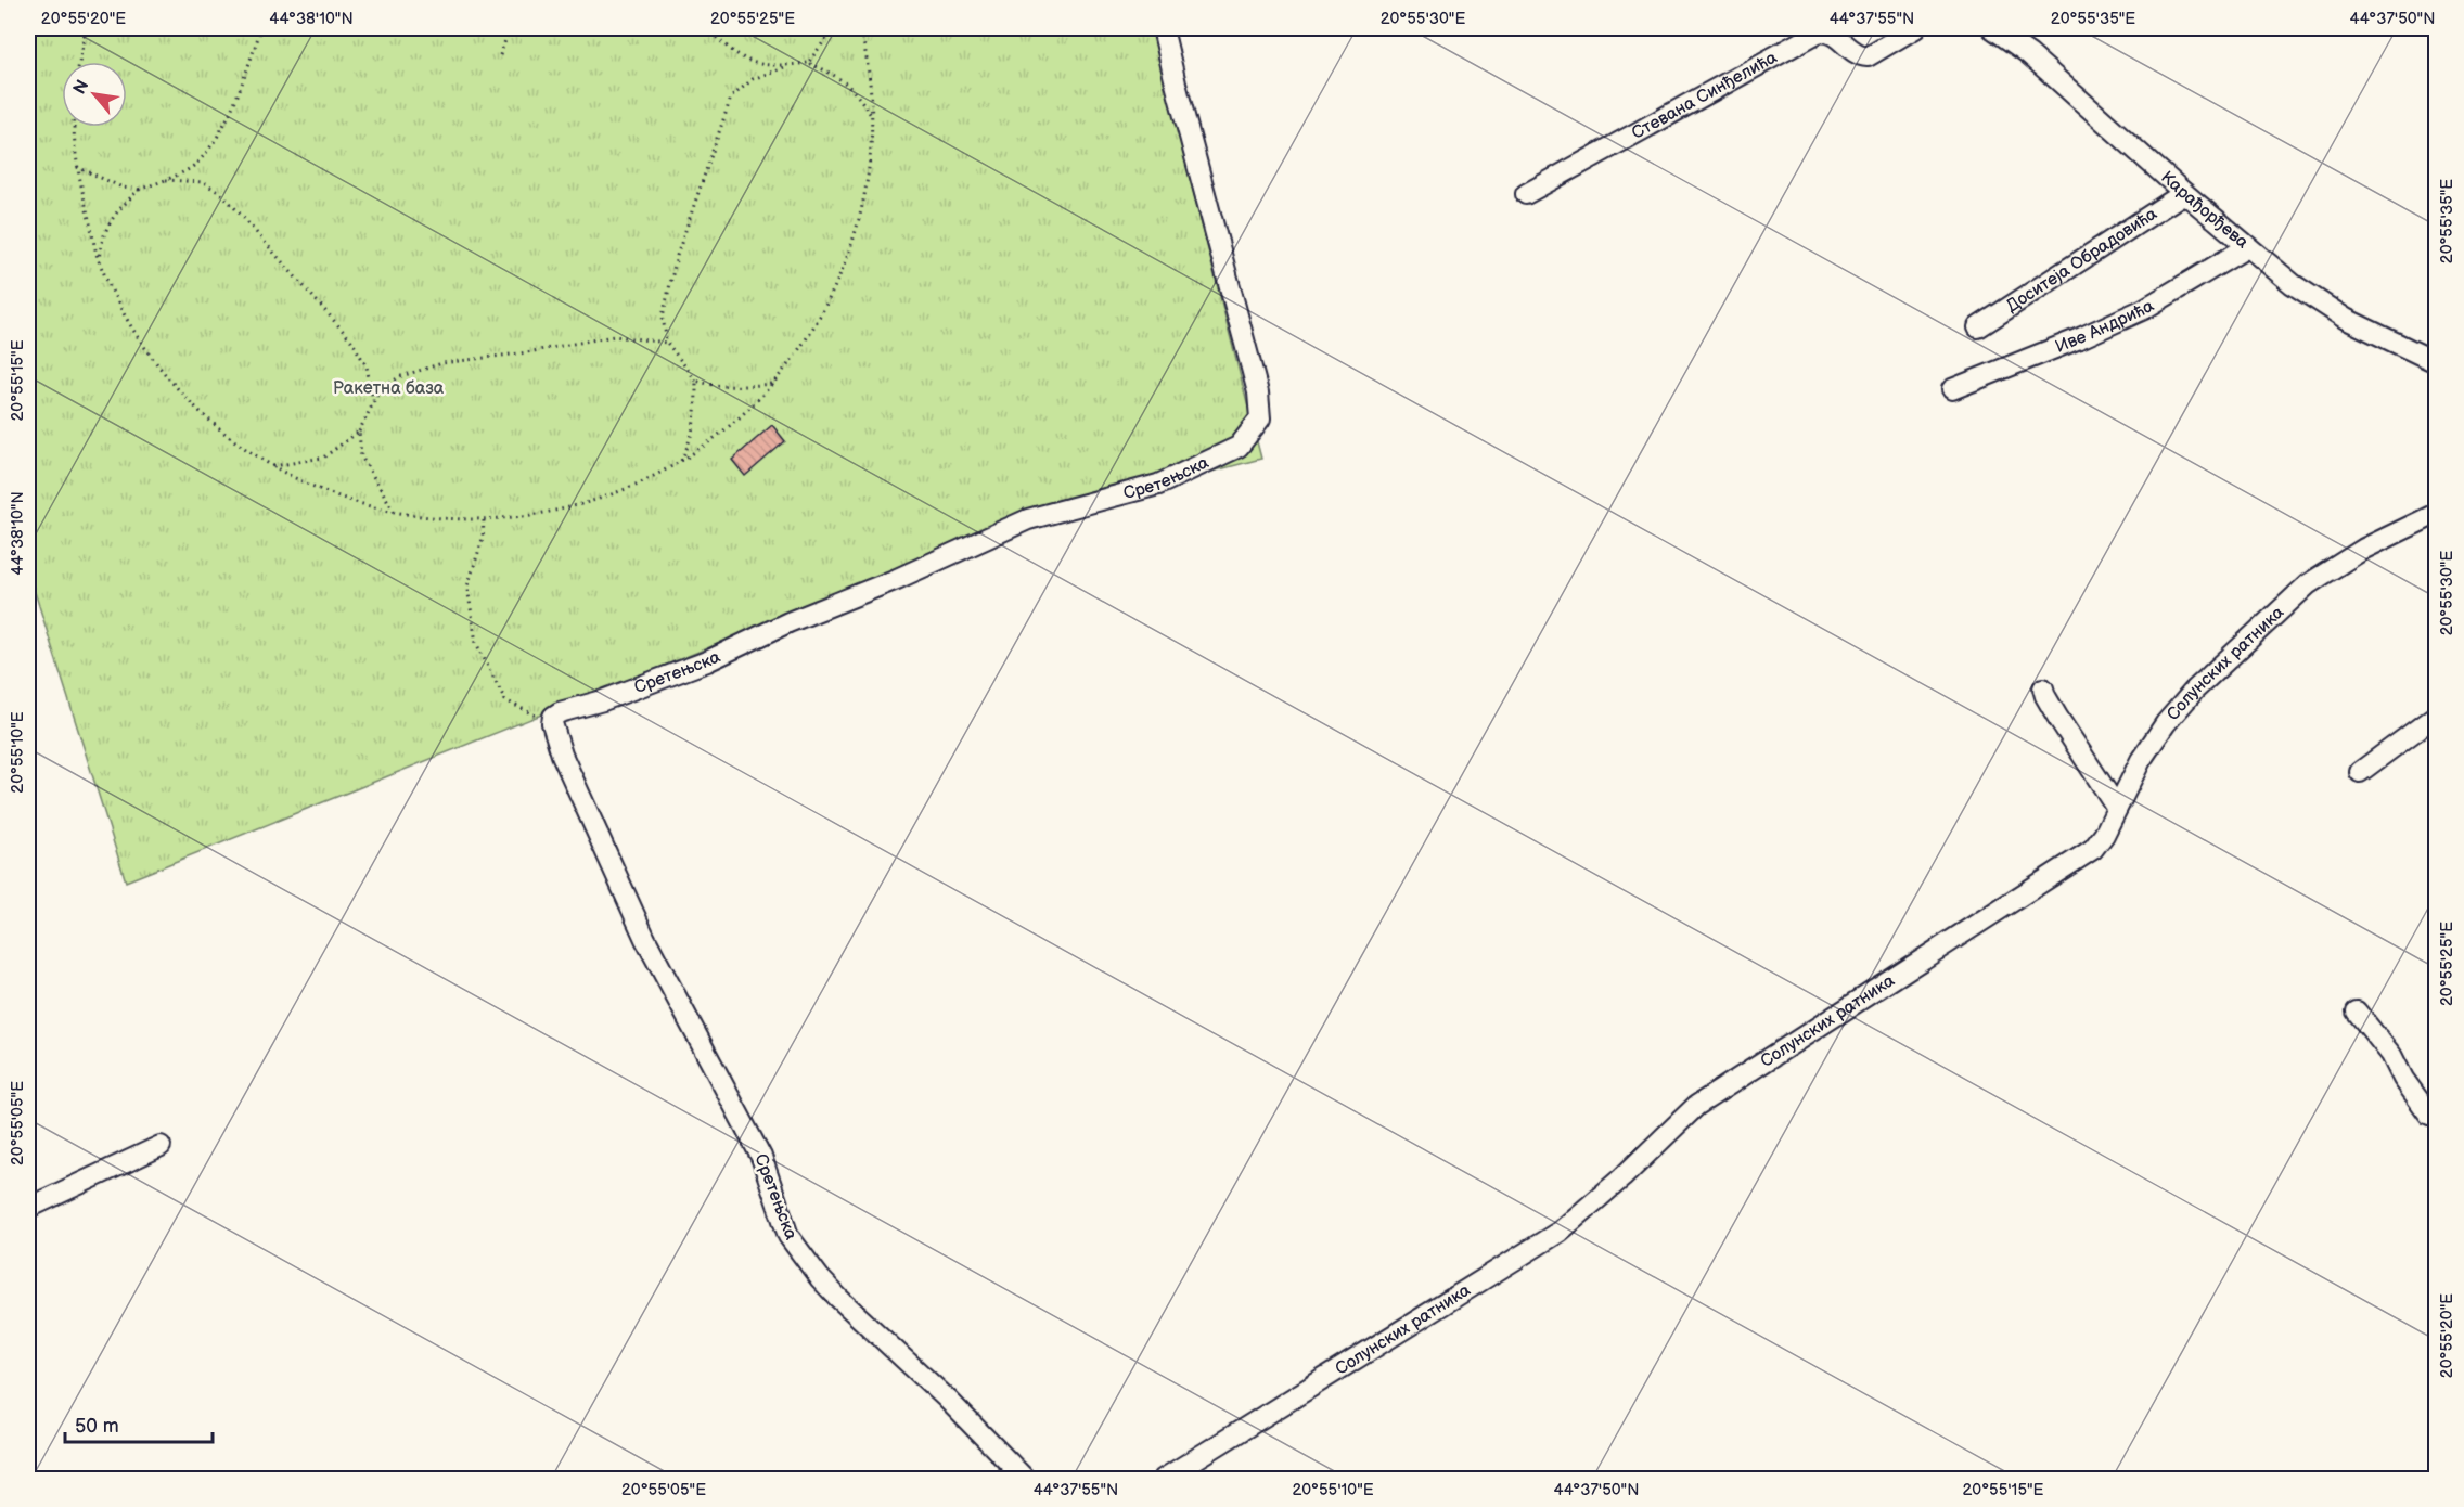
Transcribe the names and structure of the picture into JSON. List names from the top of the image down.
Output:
{
  "streets": {
    "street": [
      "Стевана Синђелића",
      "Карађорђева",
      "Доситеја Обрадовића",
      "Иве Андрића",
      "Сретењска",
      "Солунских ратника"
    ]
  },
  "crossings": [
    ["Карађорђева", "Доситеја Обрадовића"],
    ["Карађорђева", "Иве Андрића"]
  ],
  "parks": ["Ракетна база"],
  "scale_bar": "50 m",
  "north": "top left",
  "coordinates": [
    "20°55'20\"E",
    "44°38'10\"N",
    "20°55'25\"E",
    "20°55'30\"E",
    "44°37'55\"N",
    "20°55'35\"E",
    "44°37'50\"N",
    "20°55'15\"E",
    "20°55'10\"E",
    "20°55'05\"E"
  ]
}
